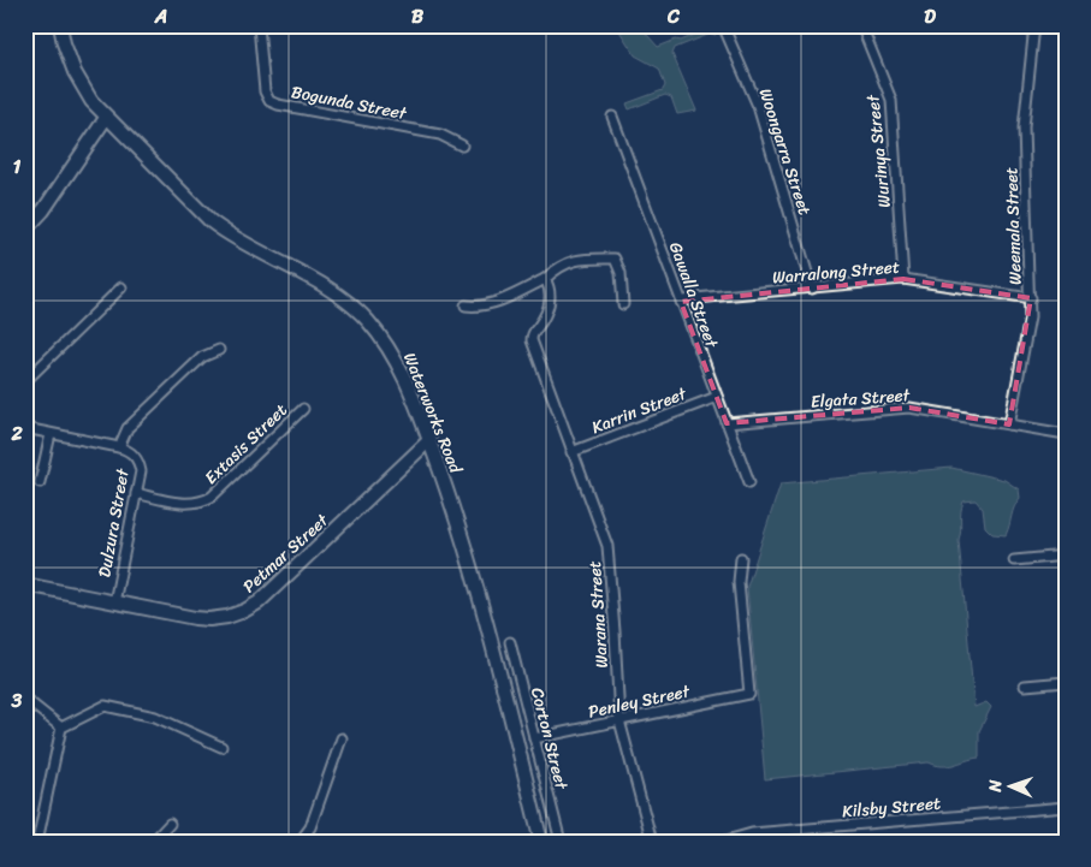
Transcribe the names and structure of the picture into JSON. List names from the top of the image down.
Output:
{
  "streets": {
    "main road": ["Waterworks Road", "Petmar Street"],
    "street": [
      "Bogunda Street",
      "Woongarra Street",
      "Wurinya Street",
      "Weemala Street",
      "Warralong Street",
      "Gawalla Street",
      "Elgata Street",
      "Karrin Street",
      "Extasis Street",
      "Dulzura Street",
      "Warana Street",
      "Penley Street",
      "Corton Street",
      "Kilsby Street"
    ]
  },
  "crossings": [
    ["Woongarra Street", "Warralong Street"],
    ["Wurinya Street", "Warralong Street"],
    ["Weemala Street", "Warralong Street"],
    ["Weemala Street", "Elgata Street"],
    ["Warralong Street", "Gawalla Street"],
    ["Gawalla Street", "Elgata Street"],
    ["Gawalla Street", "Karrin Street"],
    ["Karrin Street", "Warana Street"],
    ["Waterworks Road", "Petmar Street"],
    ["Extasis Street", "Dulzura Street"],
    ["Dulzura Street", "Petmar Street"],
    ["Warana Street", "Penley Street"],
    ["Penley Street", "Corton Street"]
  ],
  "north": "left",
  "grid": {
    "columns": [
      "A",
      "B",
      "C",
      "D"
    ],
    "rows": ["1", "2", "3"]
  }
}
